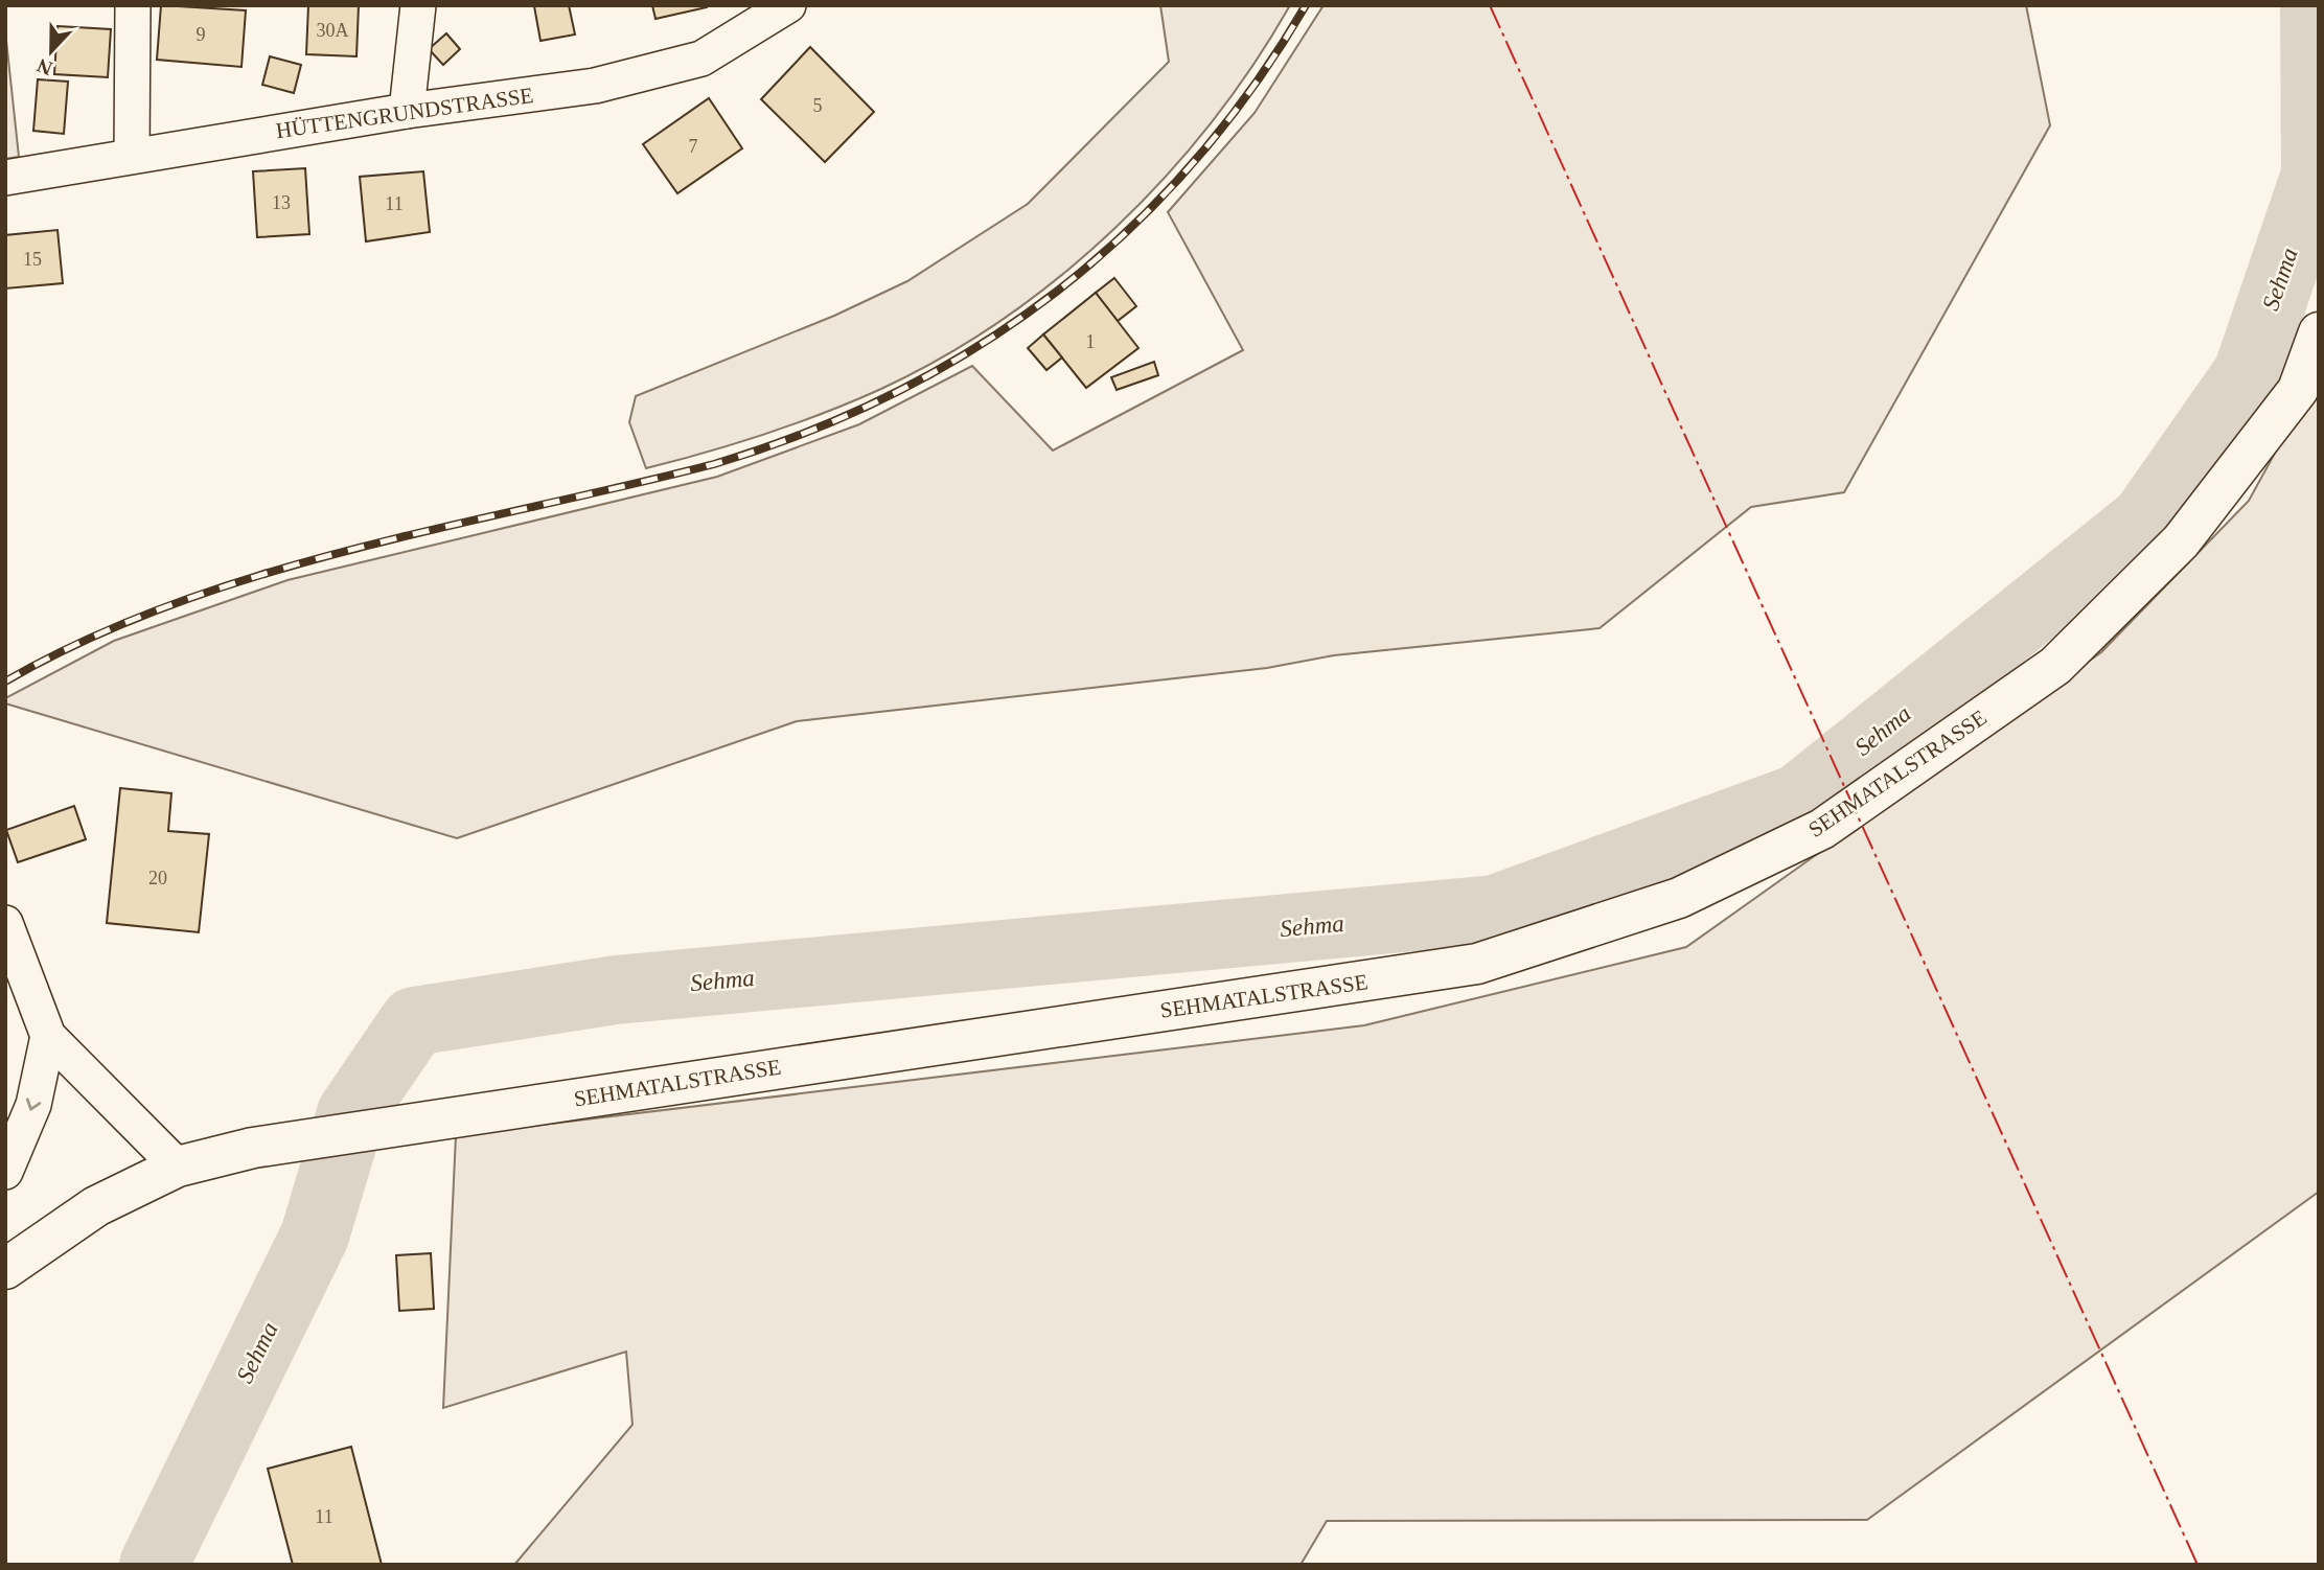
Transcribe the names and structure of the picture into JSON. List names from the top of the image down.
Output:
{
  "streets": {
    "main road": ["SEHMATALSTRASSE"],
    "street": ["HÜTTENGRUNDSTRASSE"]
  },
  "water": ["Sehma"],
  "house_numbers": [
    "30A",
    "9",
    "5",
    "7",
    "13",
    "11",
    "15",
    "1",
    "20",
    "11"
  ],
  "north": "bottom"
}
